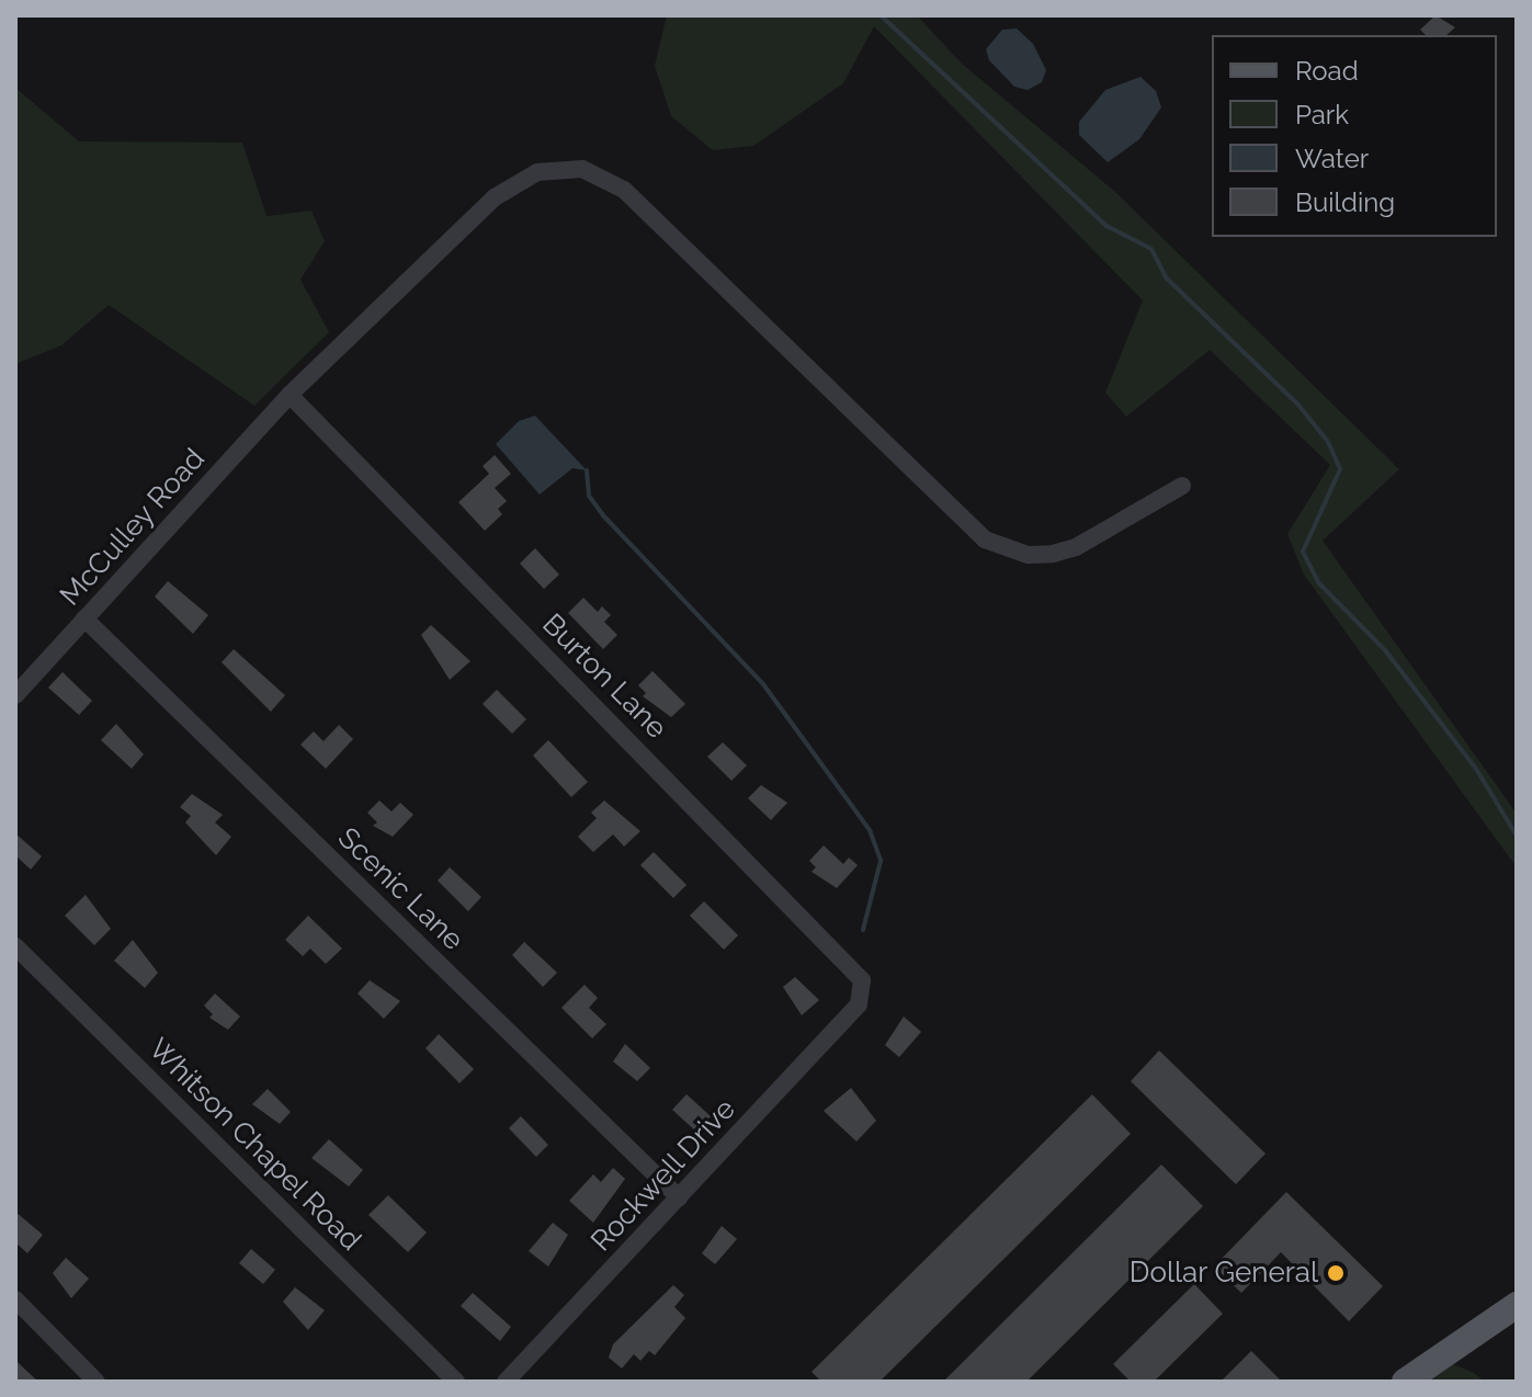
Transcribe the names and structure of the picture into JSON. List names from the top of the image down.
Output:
{
  "streets": {
    "street": [
      "McCulley Road",
      "Burton Lane",
      "Scenic Lane",
      "Whitson Chapel Road",
      "Rockwell Drive"
    ]
  },
  "crossings": [
    ["McCulley Road", "Burton Lane"],
    ["McCulley Road", "Scenic Lane"],
    ["Burton Lane", "Rockwell Drive"],
    ["Scenic Lane", "Rockwell Drive"]
  ],
  "places": ["Dollar General"],
  "legend": [
    "Road",
    "Park",
    "Water",
    "Building"
  ]
}
